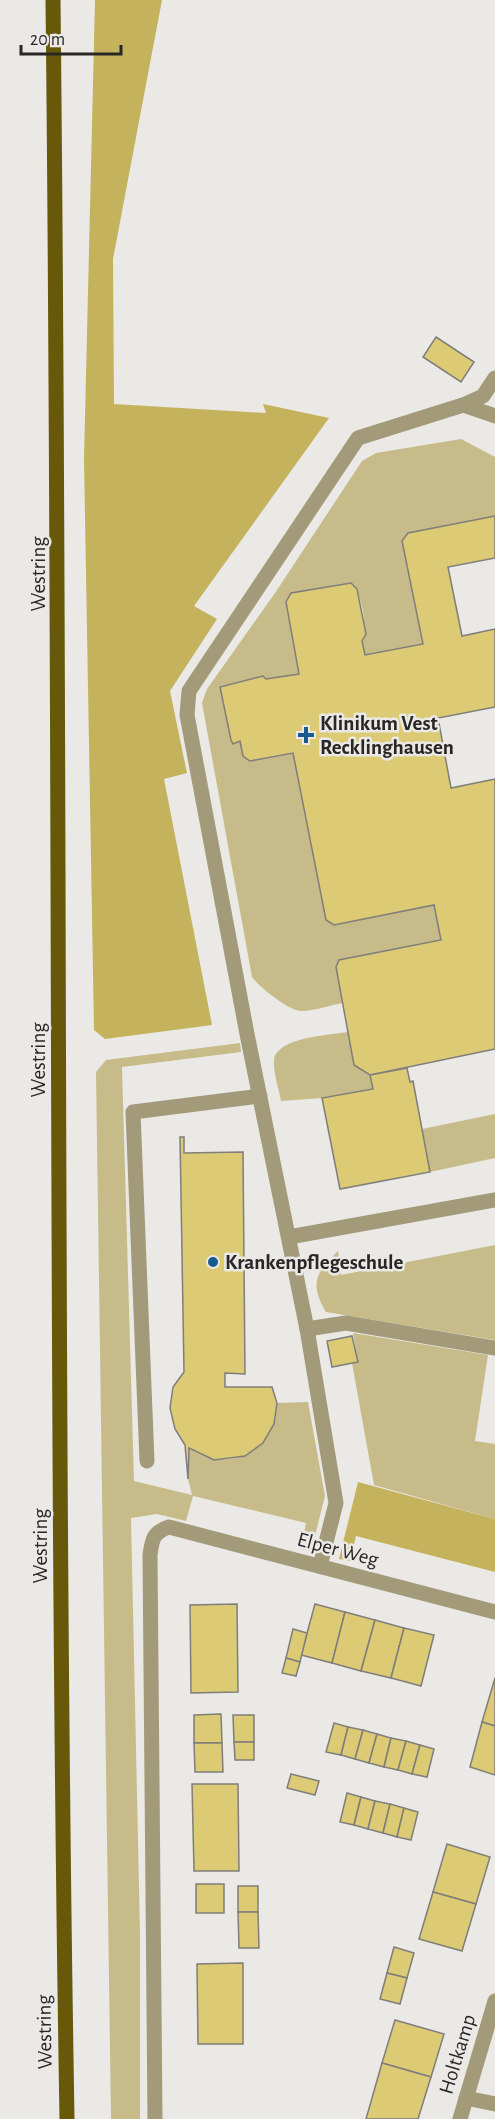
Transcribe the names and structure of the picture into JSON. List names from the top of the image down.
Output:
{
  "streets": {
    "main road": ["Westring"],
    "street": ["Elper Weg", "Holtkamp"]
  },
  "places": {
    "health": ["Klinikum Vest Recklinghausen"],
    "other": ["Krankenpflegeschule"]
  },
  "scale_bar": "20 m"
}
